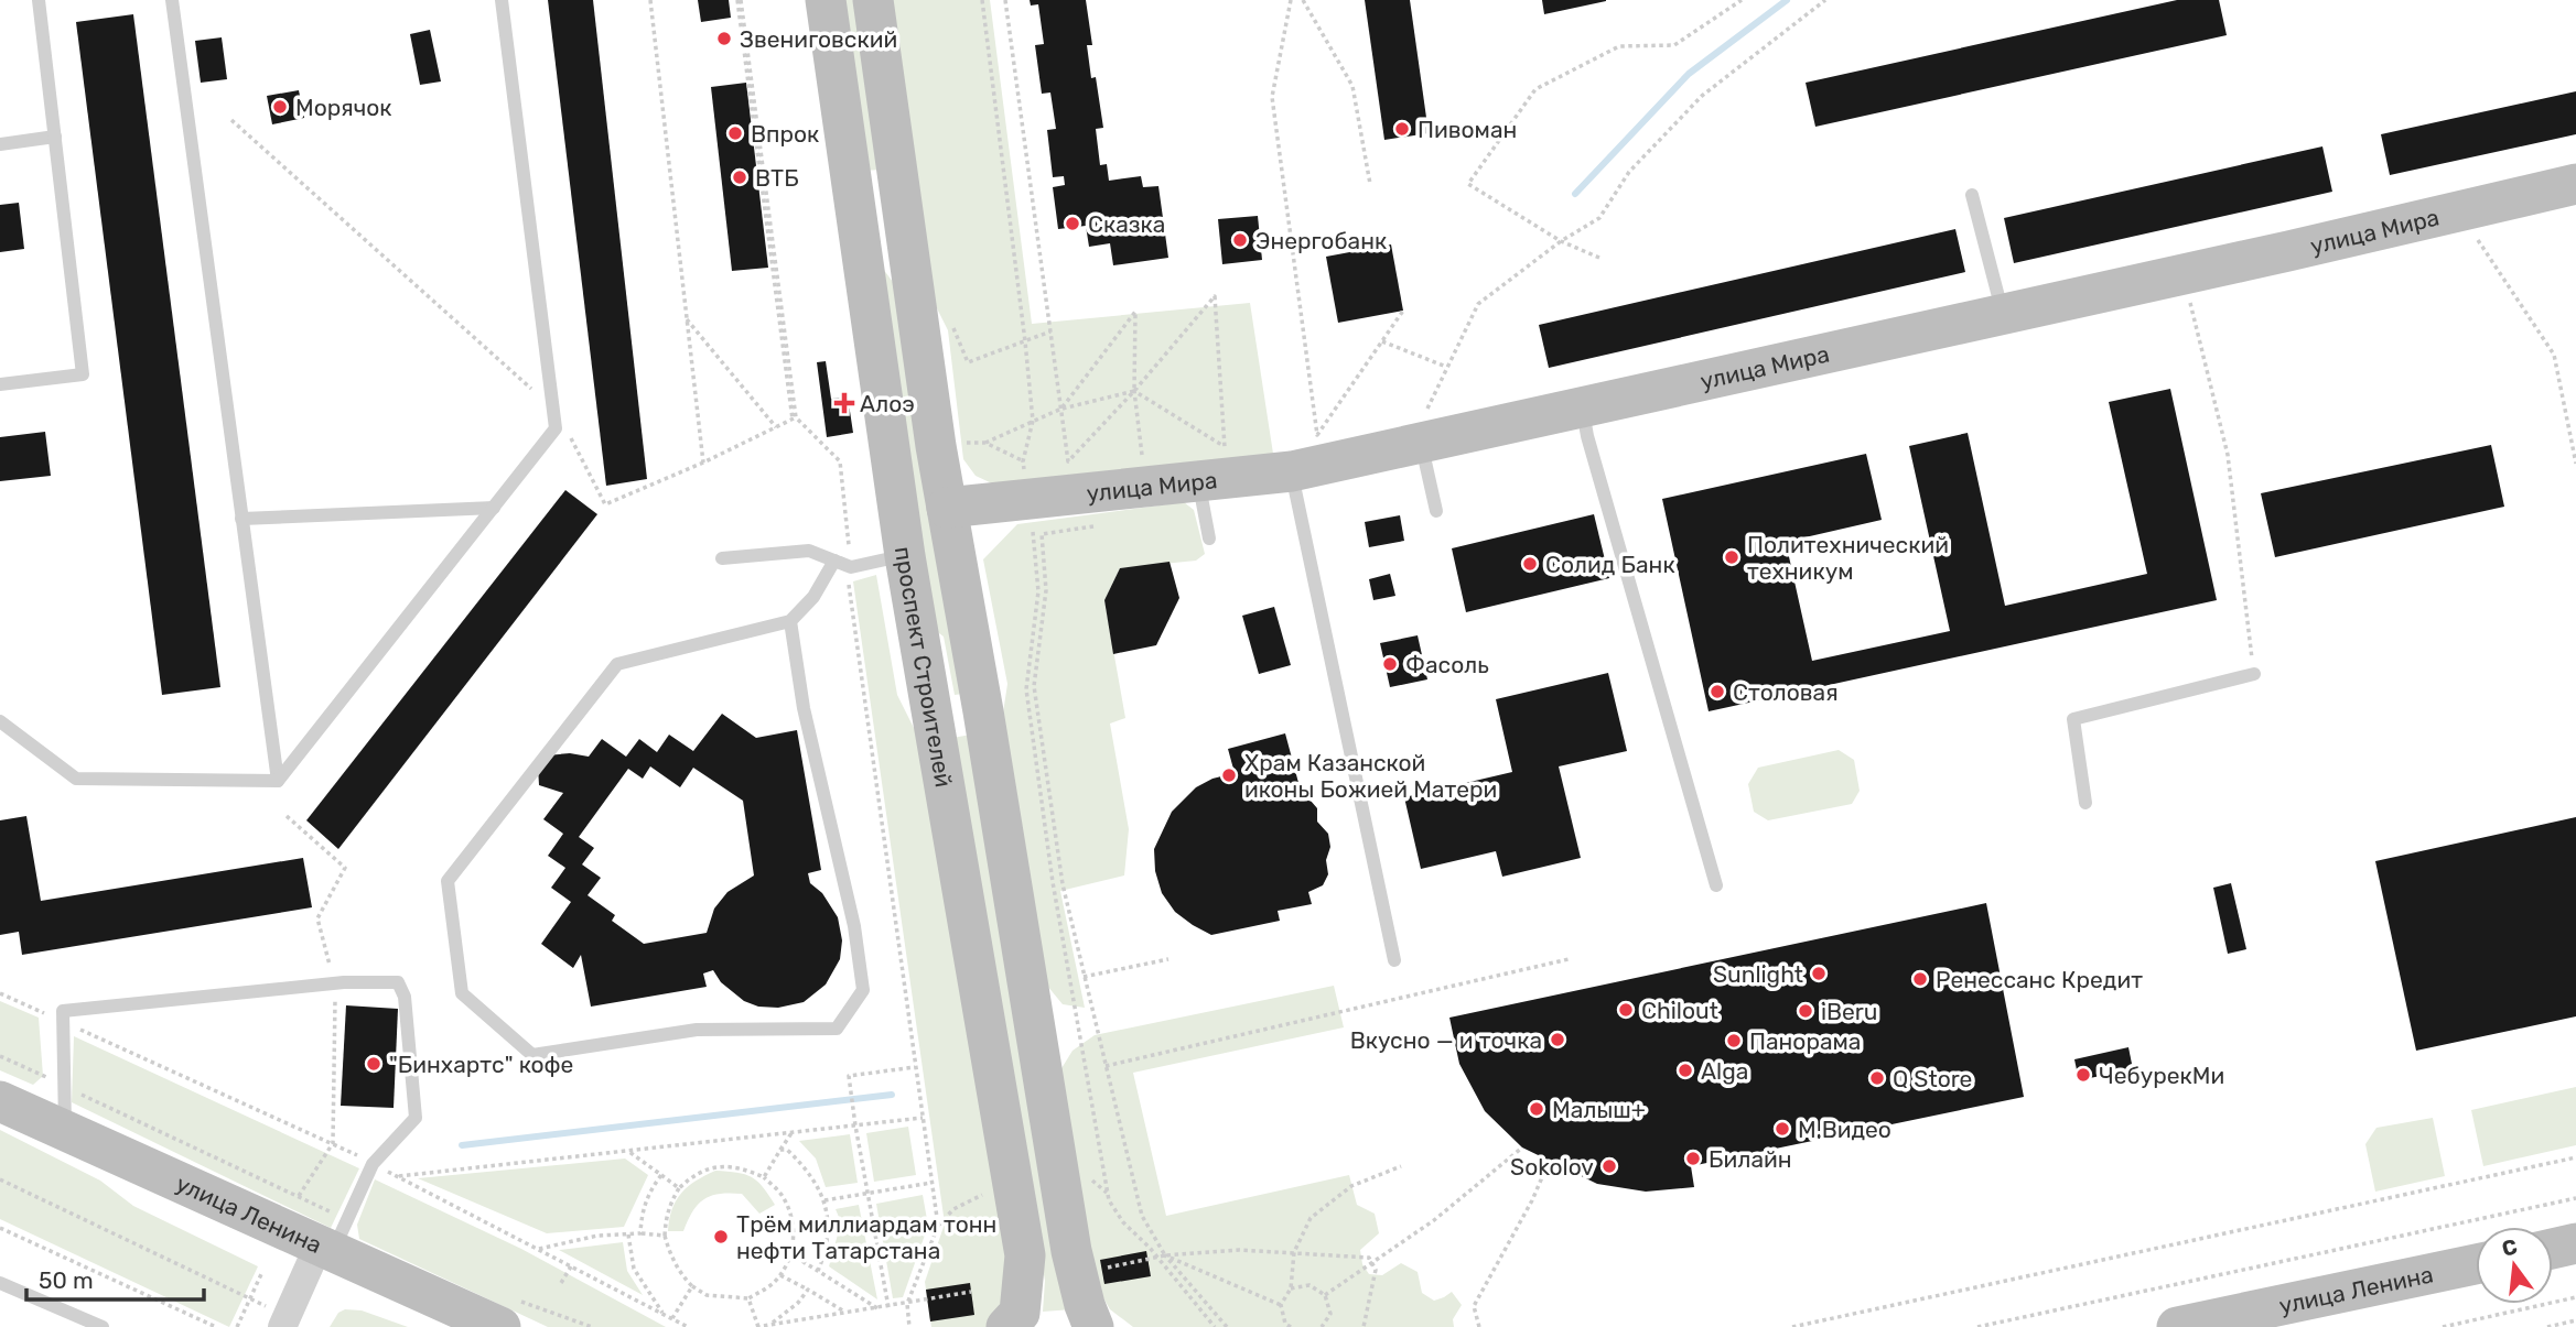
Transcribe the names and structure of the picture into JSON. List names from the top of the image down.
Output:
{
  "streets": {
    "street": ["улица Мира", "проспект Строителей", "улица Ленина"]
  },
  "places": {
    "other": [
      "Звениговский",
      "Морячок",
      "Пивоман",
      "Впрок",
      "ВТБ",
      "Сказка",
      "Энергобанк",
      "Политехнический техникум",
      "Солид Банк",
      "Фасоль",
      "Столовая",
      "Храм Казанской иконы Божией Матери",
      "Sunlight",
      "Ренессанс Кредит",
      "Chilout",
      "iBeru",
      "Вкусно — и точка",
      "Панорама",
      "\"Бинхартс\" кофе",
      "Alga",
      "ЧебурекМи",
      "Q Store",
      "Малыш+",
      "М.Видео",
      "Билайн",
      "Sokolov",
      "Трём миллиардам тонн нефти Татарстана"
    ],
    "health": ["Алоэ"]
  },
  "scale_bar": "50 m",
  "north": "top"
}
